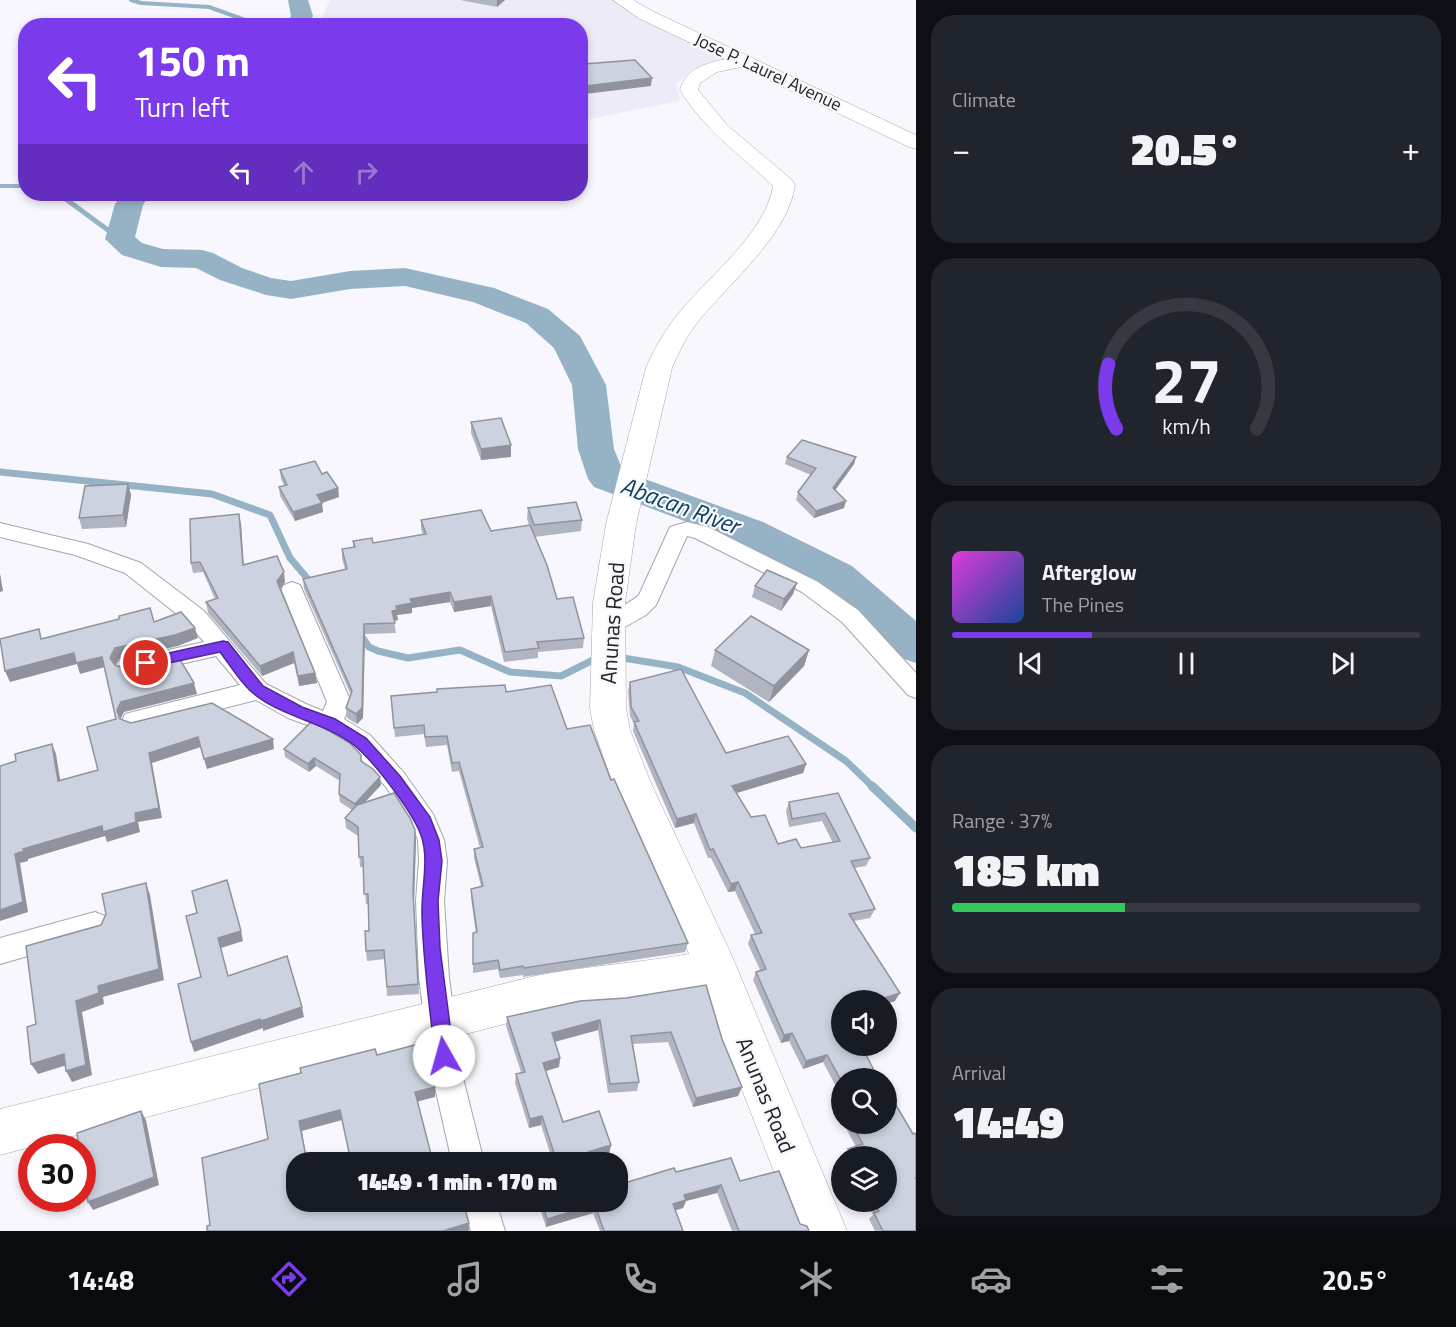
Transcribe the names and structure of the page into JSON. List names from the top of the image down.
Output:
{
  "streets": {
    "street": ["Jose P. Laurel Avenue", "Anunas Road"]
  },
  "crossings": [
    ["Jose P. Laurel Avenue", "Anunas Road"]
  ],
  "water": ["Abacan River"],
  "page": {
    "tile": [
      "Climate",
      ["Range · 37%", "185 km"],
      ["Arrival", "14:49"]
    ],
    "turn": ["150 m", "Turn left"],
    "heat": ["−", "20.5°", "+"],
    "song": ["Afterglow", "The Pines"],
    "limit": "30",
    "trip": "14:49 · 1 min · 170 m",
    "tabs": ["14:48", "20.5°"],
    "gauge": ["27", "km/h"]
  }
}
